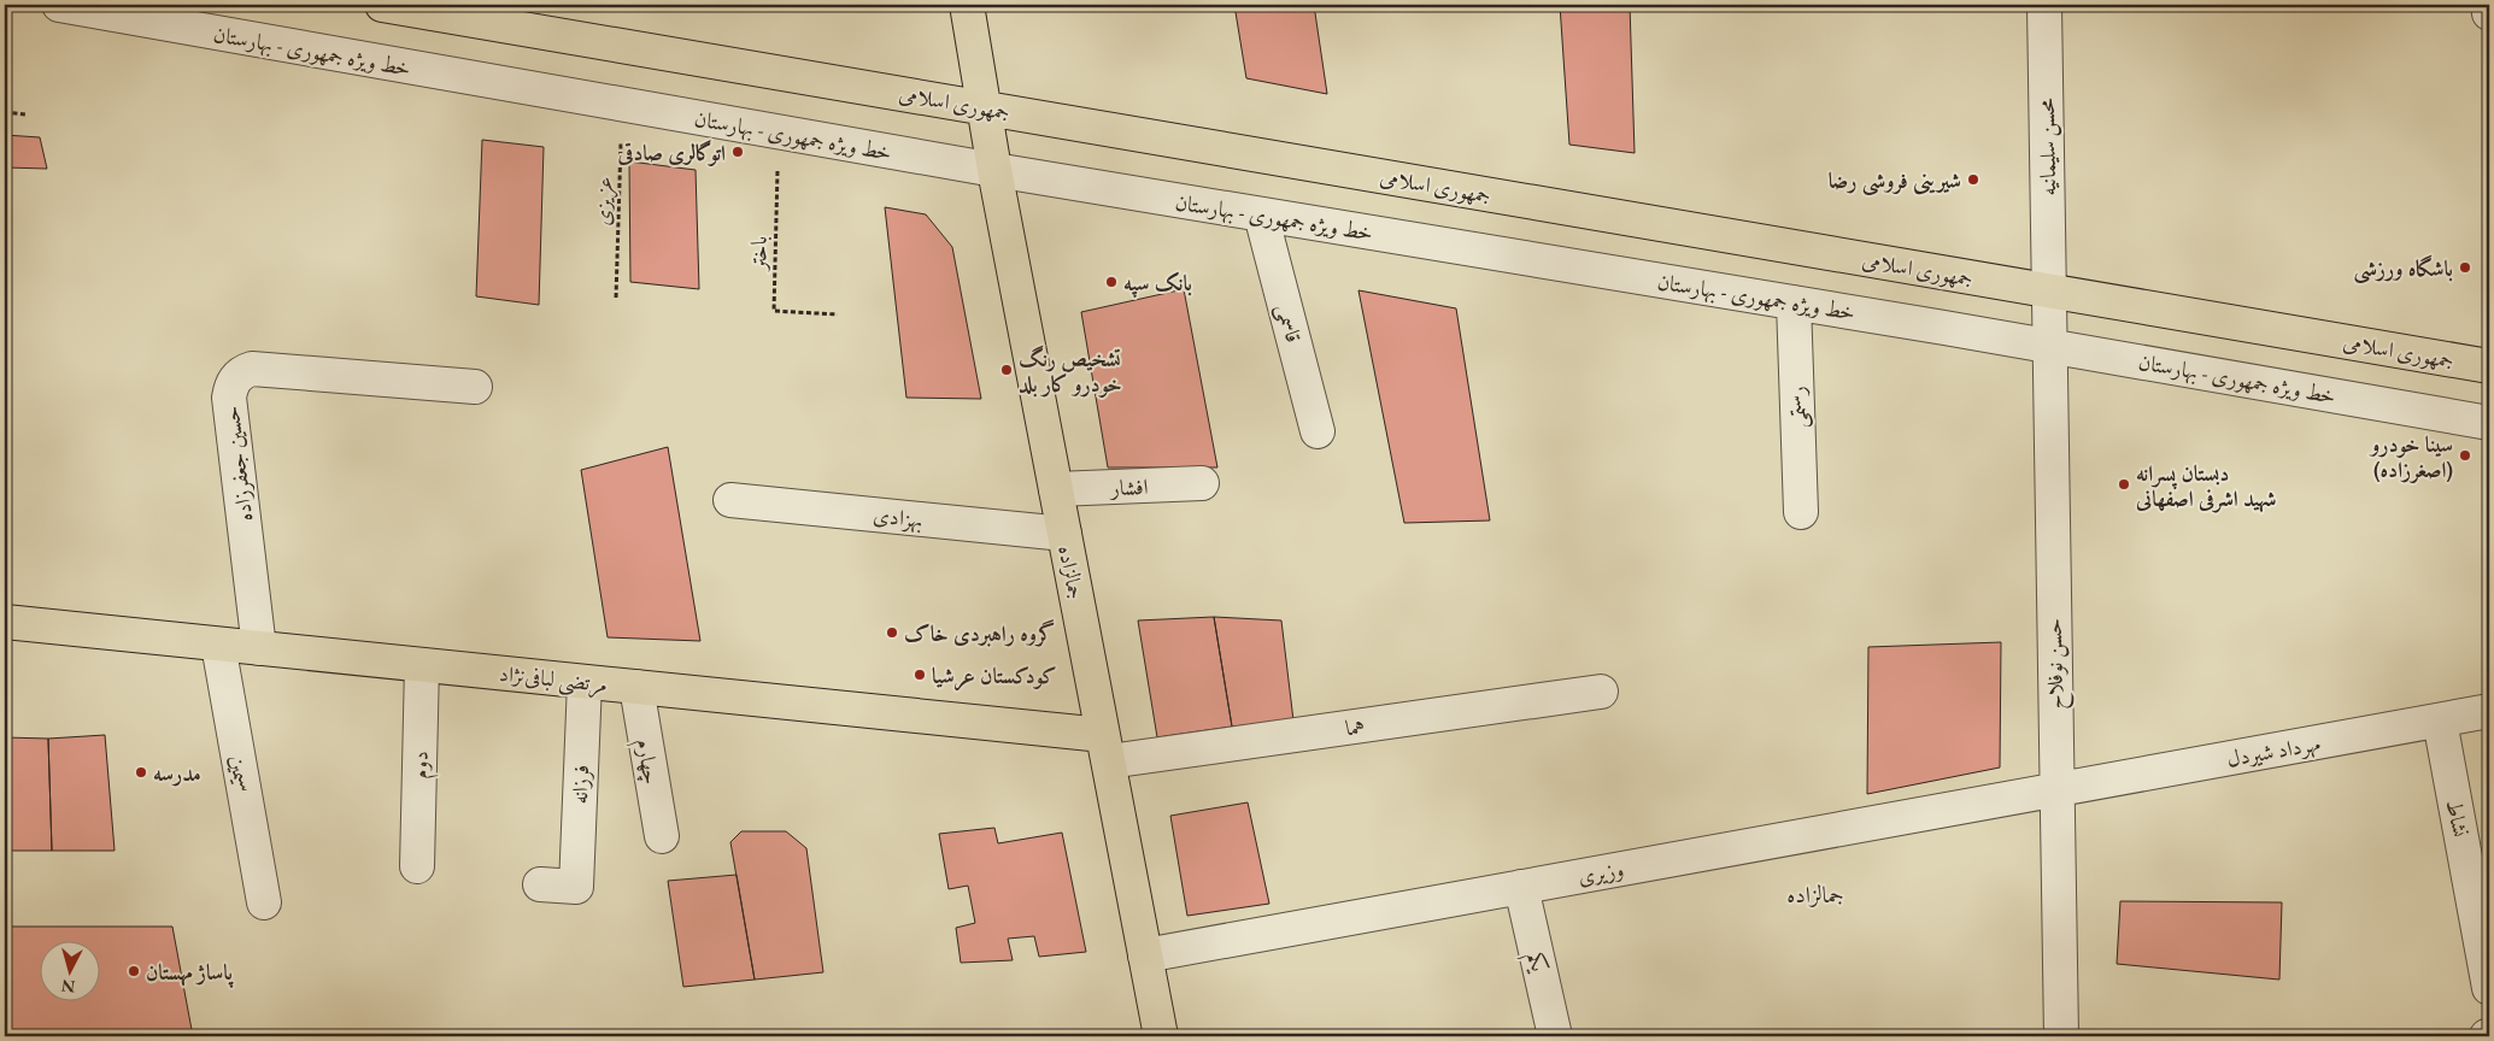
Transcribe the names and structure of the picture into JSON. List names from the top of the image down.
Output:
{
  "streets": {
    "main road": ["جمهوری اسلامی", "جمالزاده", "مرتضی لبافی‌نژاد"],
    "street": [
      "خط ویژه جمهوری - بهارستان",
      "محسن سلیمانیه",
      "قاسمی",
      "رستمی",
      "حسین جعفرزاده",
      "افشار",
      "بهزادی",
      "حسن نوفلاح",
      "هما",
      "مهرداد شیردل",
      "چهارم",
      "دوم",
      "سیمین",
      "فرزانه",
      "نشاط",
      "وزیری",
      "یکم"
    ],
    "path": ["عزیزی", "باختر"]
  },
  "crossings": [
    ["خط ویژه جمهوری - بهارستان", "عزیزی"],
    ["خط ویژه جمهوری - بهارستان", "باختر"],
    ["خط ویژه جمهوری - بهارستان", "قاسمی"],
    ["خط ویژه جمهوری - بهارستان", "رستمی"],
    ["خط ویژه جمهوری - بهارستان", "جمالزاده"],
    ["خط ویژه جمهوری - بهارستان", "حسن نوفلاح"],
    ["جمهوری اسلامی", "محسن سلیمانیه"],
    ["جمهوری اسلامی", "جمالزاده"],
    ["جمهوری اسلامی", "حسن نوفلاح"],
    ["محسن سلیمانیه", "حسن نوفلاح"],
    ["حسین جعفرزاده", "مرتضی لبافی‌نژاد"],
    ["افشار", "جمالزاده"],
    ["بهزادی", "جمالزاده"],
    ["جمالزاده", "مرتضی لبافی‌نژاد"],
    ["جمالزاده", "هما"],
    ["جمالزاده", "وزیری"],
    ["حسن نوفلاح", "مهرداد شیردل"],
    ["حسن نوفلاح", "وزیری"],
    ["مرتضی لبافی‌نژاد", "هما"],
    ["مرتضی لبافی‌نژاد", "چهارم"],
    ["مرتضی لبافی‌نژاد", "دوم"],
    ["مرتضی لبافی‌نژاد", "سیمین"],
    ["مرتضی لبافی‌نژاد", "فرزانه"],
    ["مهرداد شیردل", "نشاط"],
    ["مهرداد شیردل", "وزیری"],
    ["وزیری", "یکم"]
  ],
  "districts": ["جمالزاده"],
  "places": [
    "اتوگالری صادقی",
    "شیرینی فروشی رضا",
    "باشگاه ورزشی",
    "بانک سپه",
    "تشخیص رنگ خودرو کار بلد",
    "سینا خودرو (اصغرزاده)",
    "دبستان پسرانه شهید اشرفی اصفهانی",
    "گروه راهبردی خاک",
    "کودکستان عرشیا",
    "مدرسه",
    "پاساژ مهستان"
  ],
  "north": "bottom"
}
